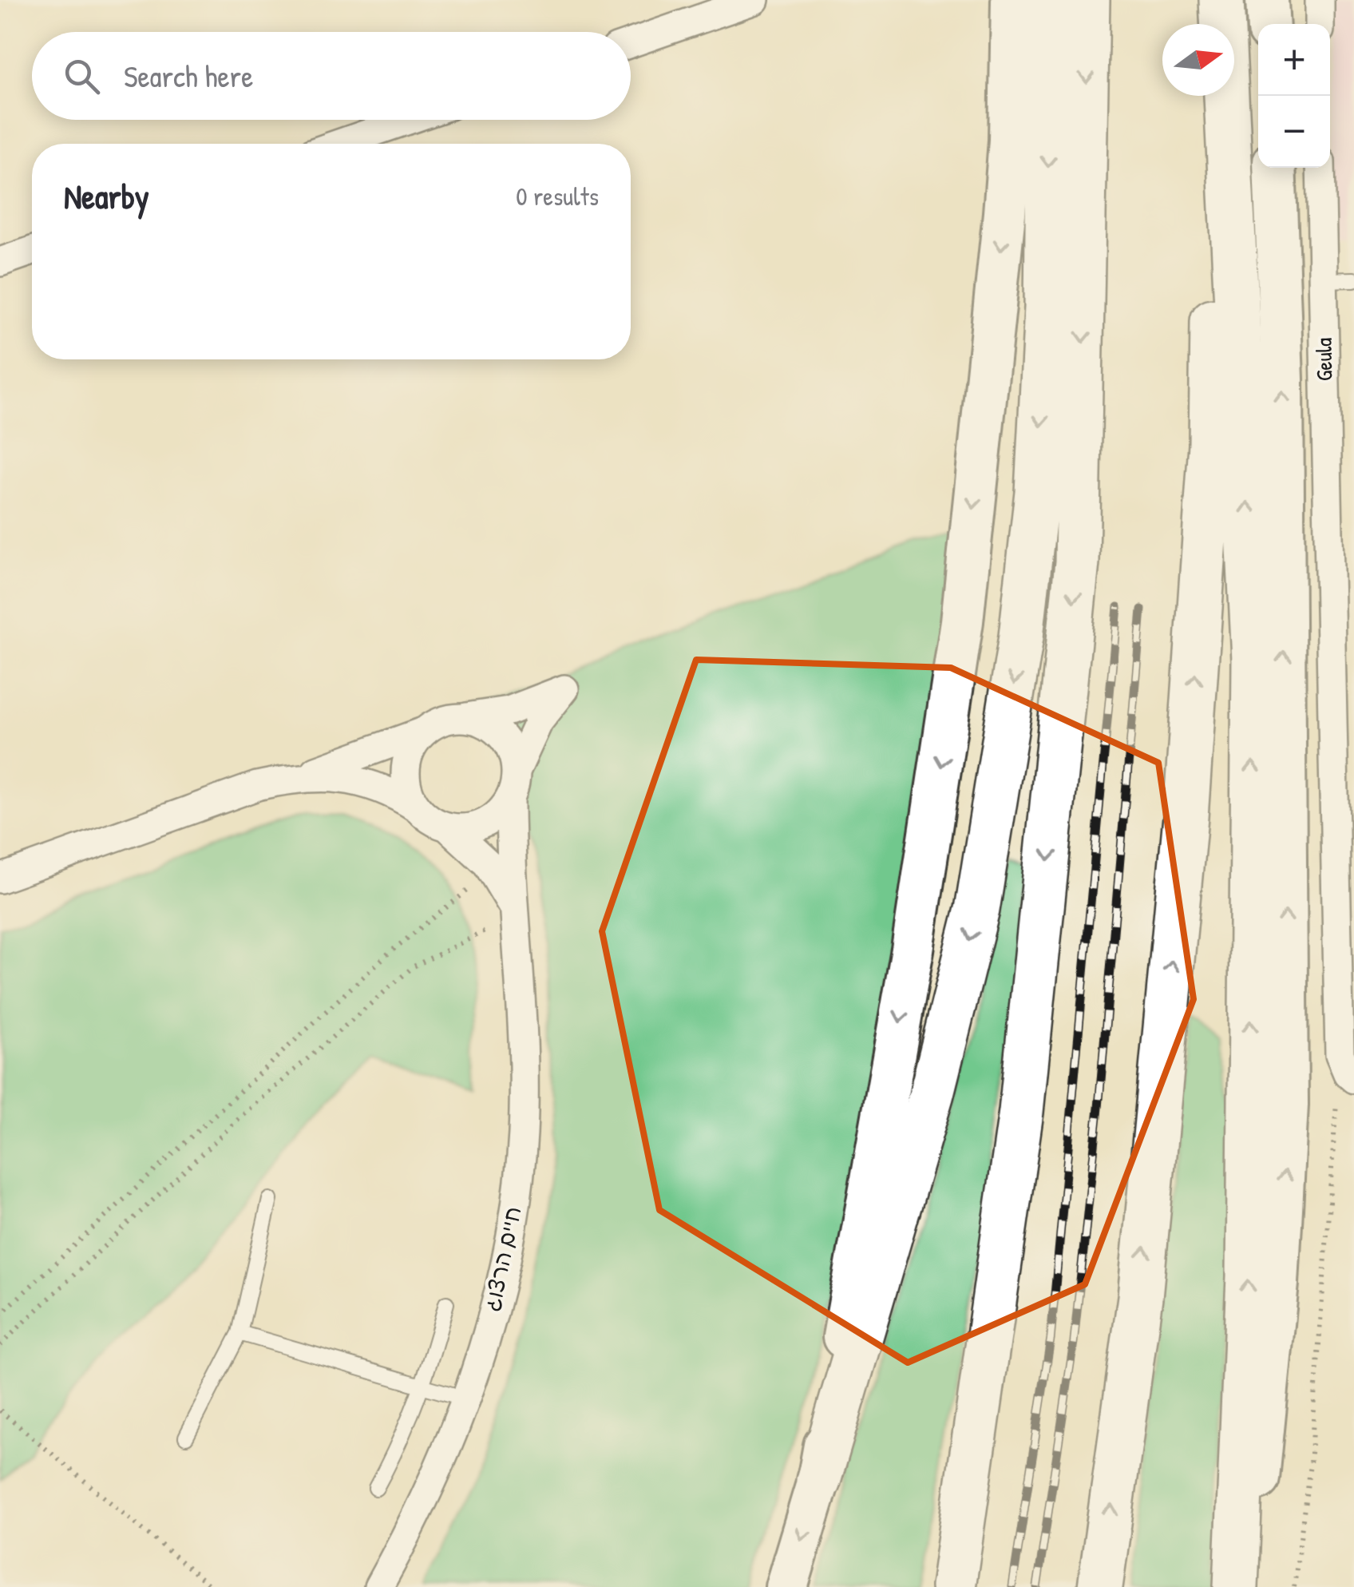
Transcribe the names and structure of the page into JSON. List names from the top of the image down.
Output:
{
  "streets": {
    "street": ["Geula", "חיים הרצוג"]
  },
  "north": "right",
  "page": {
    "map_buttons": ["+", "−"],
    "search": "Search here",
    "heading": ["Nearby", "0 results"]
  }
}
